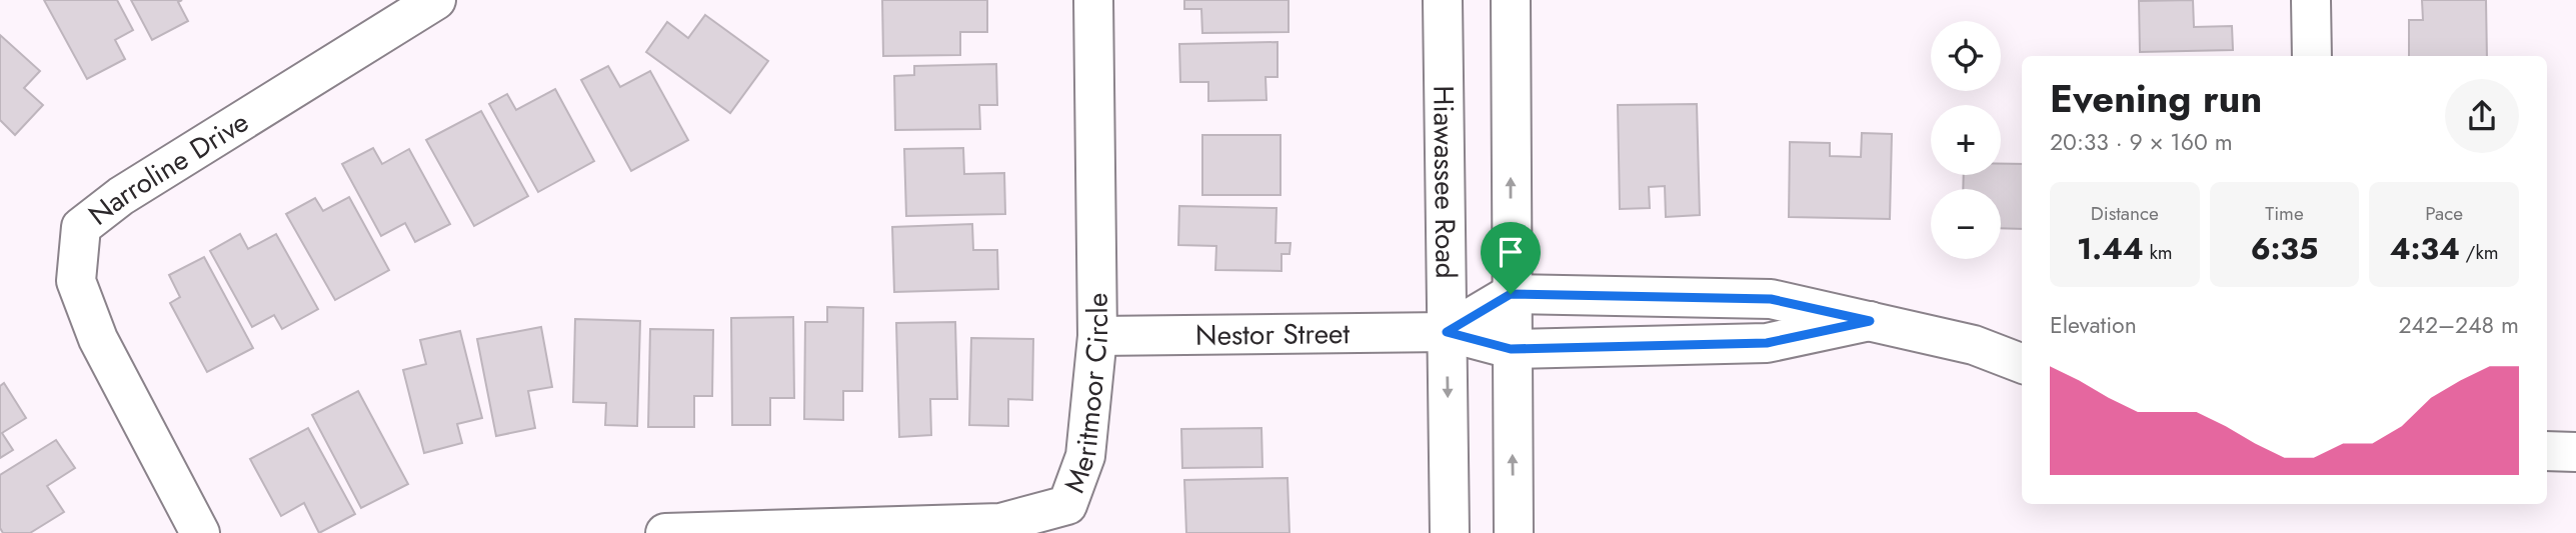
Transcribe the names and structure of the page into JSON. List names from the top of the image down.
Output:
{
  "streets": {
    "street": [
      "Narroline Drive",
      "Hiawassee Road",
      "Nestor Street",
      "Meritmoor Circle"
    ]
  },
  "crossings": [
    ["Hiawassee Road", "Nestor Street"],
    ["Nestor Street", "Meritmoor Circle"]
  ],
  "page": {
    "map_buttons": ["+", "−"],
    "heading": ["Evening run", "20:33 · 9 × 160 m"],
    "stats": [
      ["Distance", "1.44 km"],
      ["Time", "6:35"],
      ["Pace", "4:34 /km"]
    ],
    "chart": ["Elevation", "242–248 m"]
  }
}
